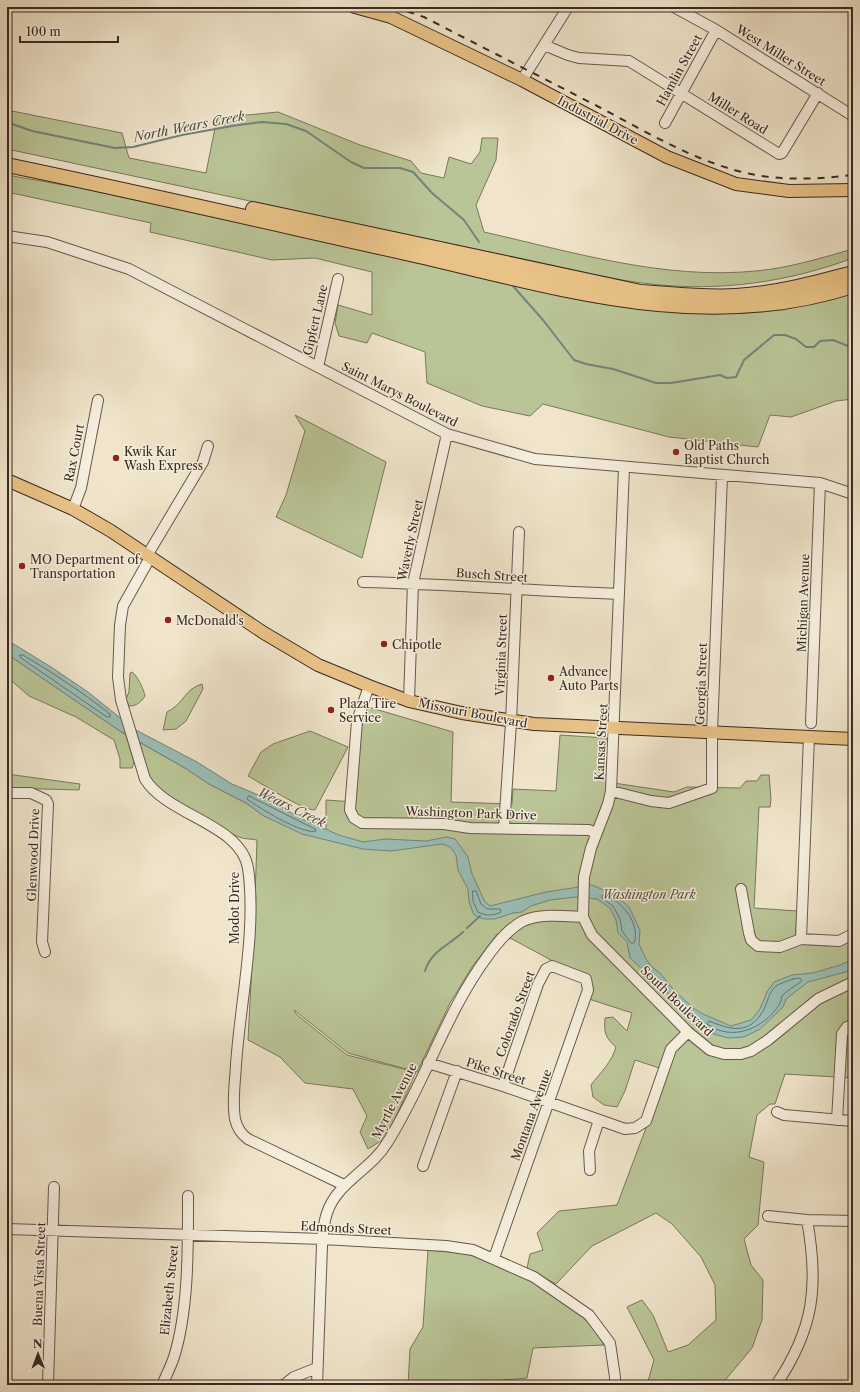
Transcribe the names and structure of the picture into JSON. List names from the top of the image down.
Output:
{
  "streets": {
    "main road": ["Industrial Drive", "Missouri Boulevard"],
    "street": [
      "West Miller Street",
      "Hamlin Street",
      "Miller Road",
      "Gipfert Lane",
      "Saint Marys Boulevard",
      "Rax Court",
      "Waverly Street",
      "Busch Street",
      "Michigan Avenue",
      "Virginia Street",
      "Georgia Street",
      "Kansas Street",
      "Washington Park Drive",
      "Glenwood Drive",
      "Modot Drive",
      "South Boulevard",
      "Colorado Street",
      "Pike Street",
      "Myrtle Avenue",
      "Montana Avenue",
      "Edmonds Street",
      "Buena Vista Street",
      "Elizabeth Street"
    ]
  },
  "crossings": [
    ["West Miller Street", "Hamlin Street"],
    ["West Miller Street", "Miller Road"],
    ["Hamlin Street", "Miller Road"],
    ["Gipfert Lane", "Saint Marys Boulevard"],
    ["Saint Marys Boulevard", "Waverly Street"],
    ["Saint Marys Boulevard", "Michigan Avenue"],
    ["Saint Marys Boulevard", "Georgia Street"],
    ["Saint Marys Boulevard", "Kansas Street"],
    ["Rax Court", "Missouri Boulevard"],
    ["Waverly Street", "Busch Street"],
    ["Waverly Street", "Missouri Boulevard"],
    ["Busch Street", "Virginia Street"],
    ["Busch Street", "Kansas Street"],
    ["Virginia Street", "Missouri Boulevard"],
    ["Virginia Street", "Washington Park Drive"],
    ["Georgia Street", "Missouri Boulevard"],
    ["Georgia Street", "Kansas Street"],
    ["Missouri Boulevard", "Kansas Street"],
    ["Missouri Boulevard", "Washington Park Drive"],
    ["Missouri Boulevard", "Modot Drive"],
    ["Kansas Street", "Washington Park Drive"],
    ["Kansas Street", "South Boulevard"],
    ["Kansas Street", "Myrtle Avenue"],
    ["Modot Drive", "Myrtle Avenue"],
    ["South Boulevard", "Pike Street"],
    ["South Boulevard", "Myrtle Avenue"],
    ["Colorado Street", "Pike Street"],
    ["Colorado Street", "Montana Avenue"],
    ["Pike Street", "Myrtle Avenue"],
    ["Pike Street", "Montana Avenue"],
    ["Myrtle Avenue", "Edmonds Street"],
    ["Montana Avenue", "Edmonds Street"],
    ["Edmonds Street", "Buena Vista Street"],
    ["Edmonds Street", "Elizabeth Street"]
  ],
  "water": ["North Wears Creek", "Wears Creek"],
  "parks": ["Washington Park"],
  "places": [
    "Old Paths Baptist Church",
    "Kwik Kar Wash Express",
    "MO Department of Transportation",
    "McDonald's",
    "Chipotle",
    "Advance Auto Parts",
    "Plaza Tire Service"
  ],
  "scale_bar": "100 m",
  "north": "top"
}
